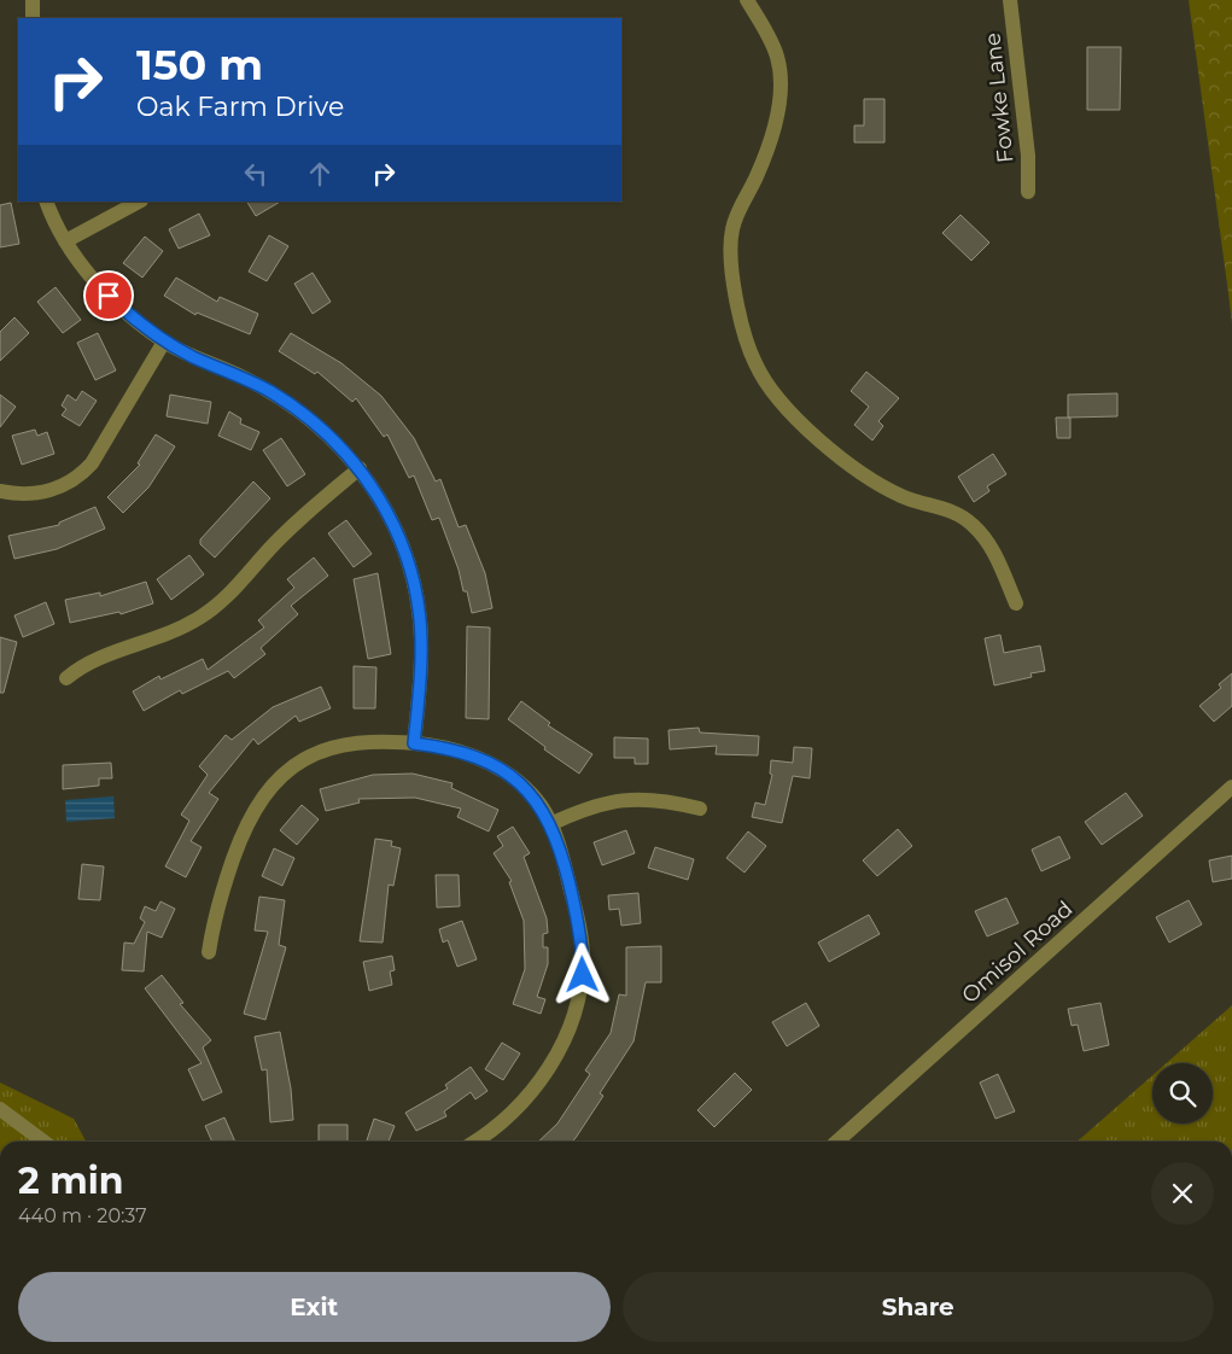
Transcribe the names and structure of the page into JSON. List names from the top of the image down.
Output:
{
  "streets": {
    "street": ["Fowke Lane", "Omisol Road"]
  },
  "page": {
    "turn": ["150 m", "Oak Farm Drive"],
    "heading": ["2 min", "440 m · 20:37"],
    "buttons": ["Exit", "Share"]
  }
}
